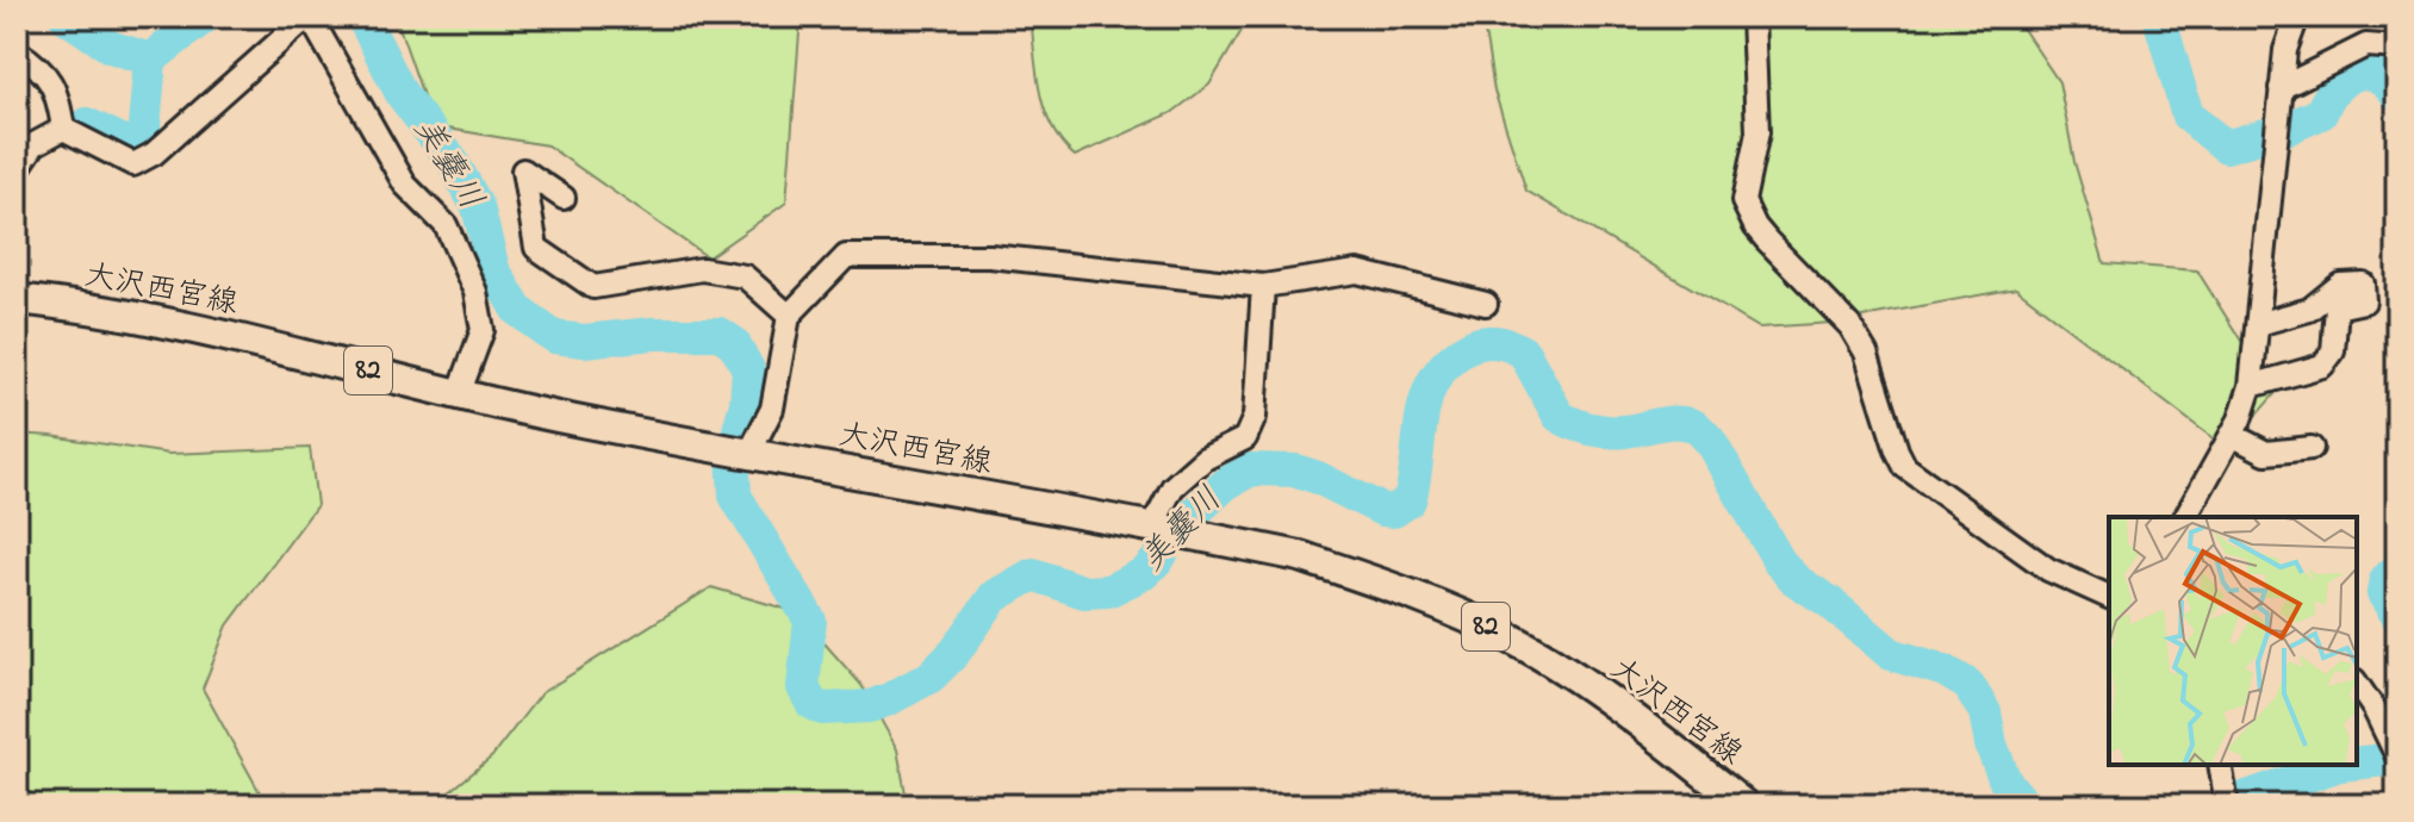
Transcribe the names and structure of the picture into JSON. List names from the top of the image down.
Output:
{
  "streets": {
    "main road": ["大沢西宮線", "82"]
  },
  "water": ["美嚢川"]
}
